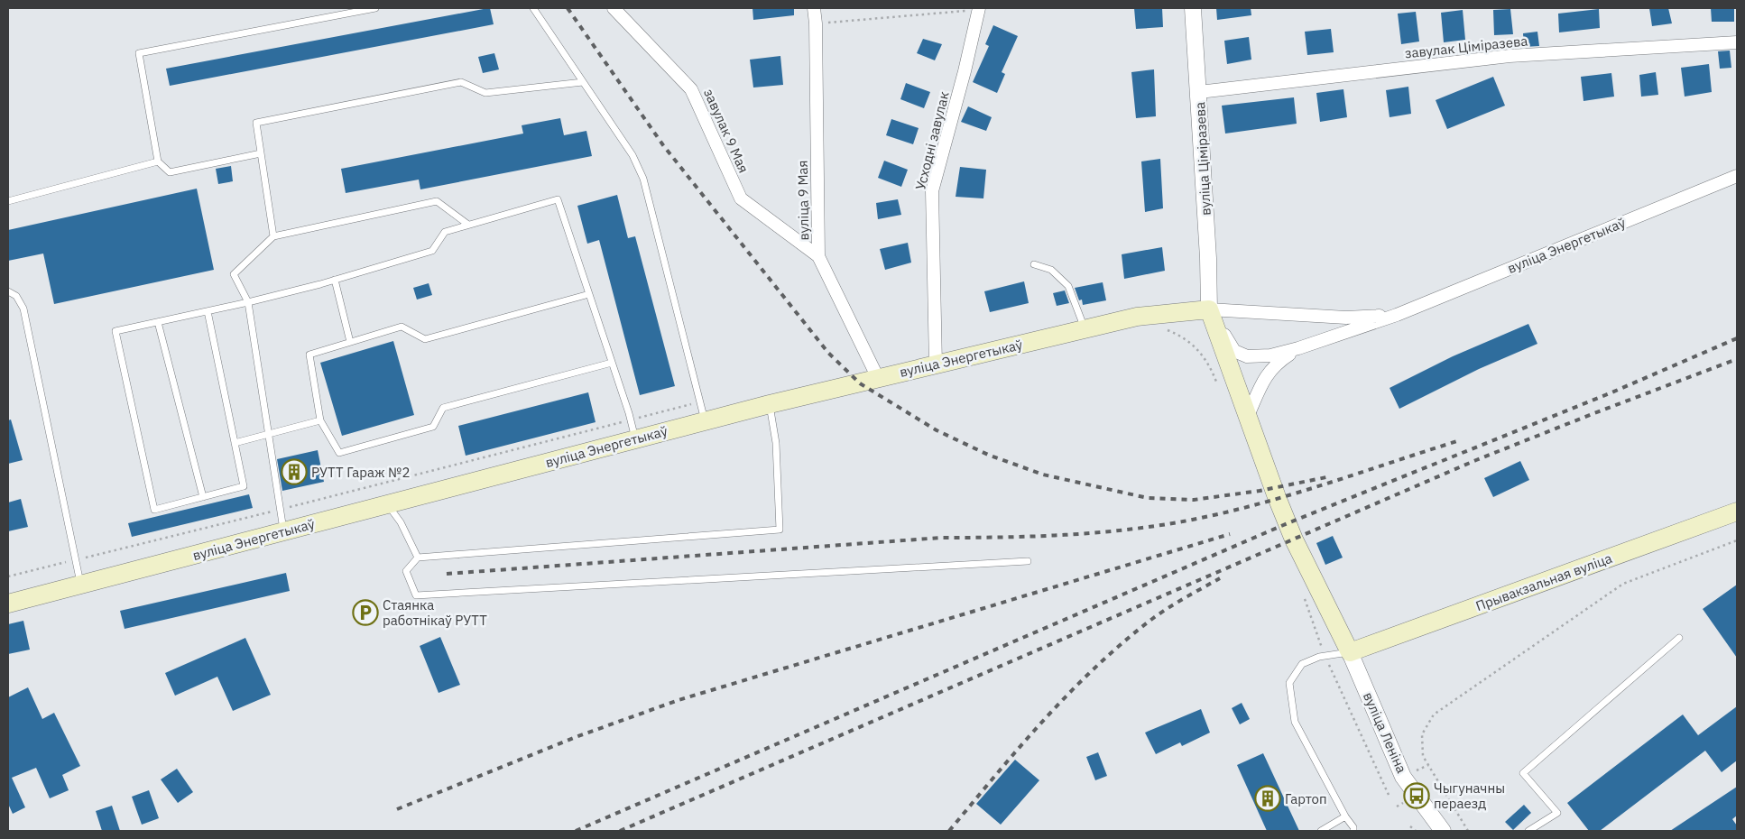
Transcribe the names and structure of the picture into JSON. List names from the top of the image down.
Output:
{
  "streets": {
    "main road": ["вуліца Энергетыкаў", "Прывакзальная вуліца"],
    "street": [
      "завулак Ціміразева",
      "завулак 9 Мая",
      "Усходні завулак",
      "вуліца Ціміразева",
      "вуліца 9 Мая",
      "вуліца Леніна"
    ]
  },
  "crossings": [
    ["завулак Ціміразева", "вуліца Ціміразева"],
    ["завулак 9 Мая", "вуліца 9 Мая"],
    ["Усходні завулак", "вуліца Энергетыкаў"],
    ["вуліца Ціміразева", "вуліца Энергетыкаў"],
    ["вуліца 9 Мая", "вуліца Энергетыкаў"],
    ["Прывакзальная вуліца", "вуліца Леніна"]
  ],
  "places": {
    "building": ["РУТТ Гараж №2", "Гартоп"],
    "parking": ["Стаянка работнікаў РУТТ"],
    "bus stop": ["Чыгуначны пераезд"]
  }
}
